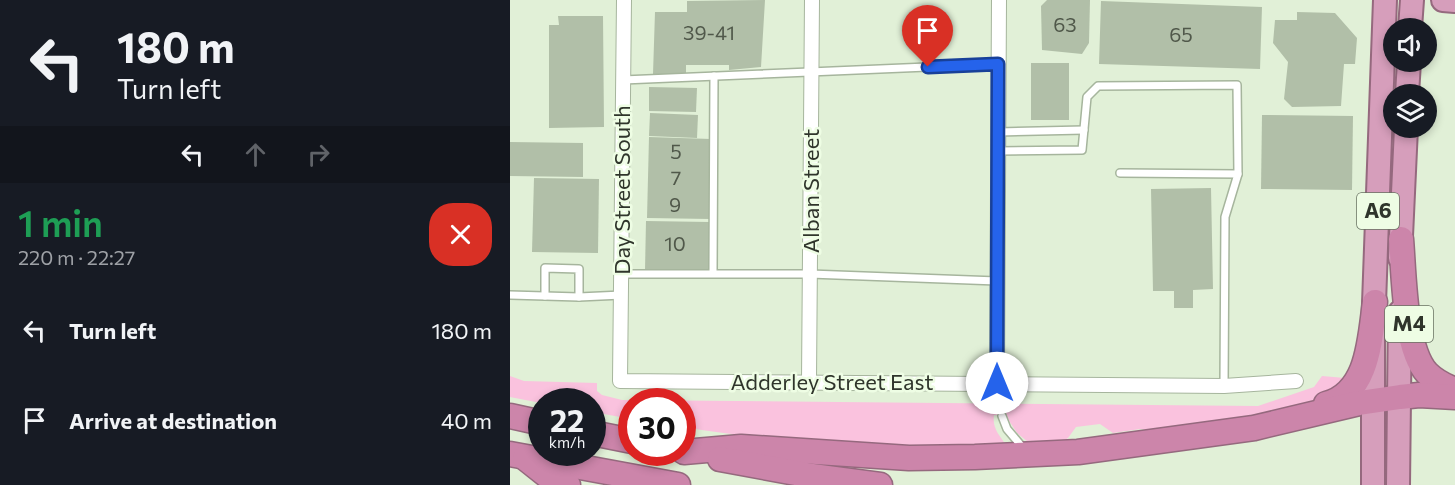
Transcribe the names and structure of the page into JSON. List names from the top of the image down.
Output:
{
  "streets": {
    "highway": ["A6", "M4"],
    "street": ["Day Street South", "Alban Street", "Adderley Street East"]
  },
  "crossings": [
    ["Day Street South", "Adderley Street East"],
    ["Alban Street", "Adderley Street East"],
    ["A6", "M4"]
  ],
  "house_numbers": [
    "63",
    "39-41",
    "65",
    "5",
    "7",
    "9",
    "10"
  ],
  "page": {
    "turn": ["180 m", "Turn left"],
    "heading": ["1 min", "220 m · 22:27"],
    "list": [
      {
        "name": "Turn left",
        "value": "180 m"
      },
      {
        "name": "Arrive at destination",
        "value": "40 m"
      }
    ],
    "speed": "22 km/h",
    "limit": "30"
  }
}
